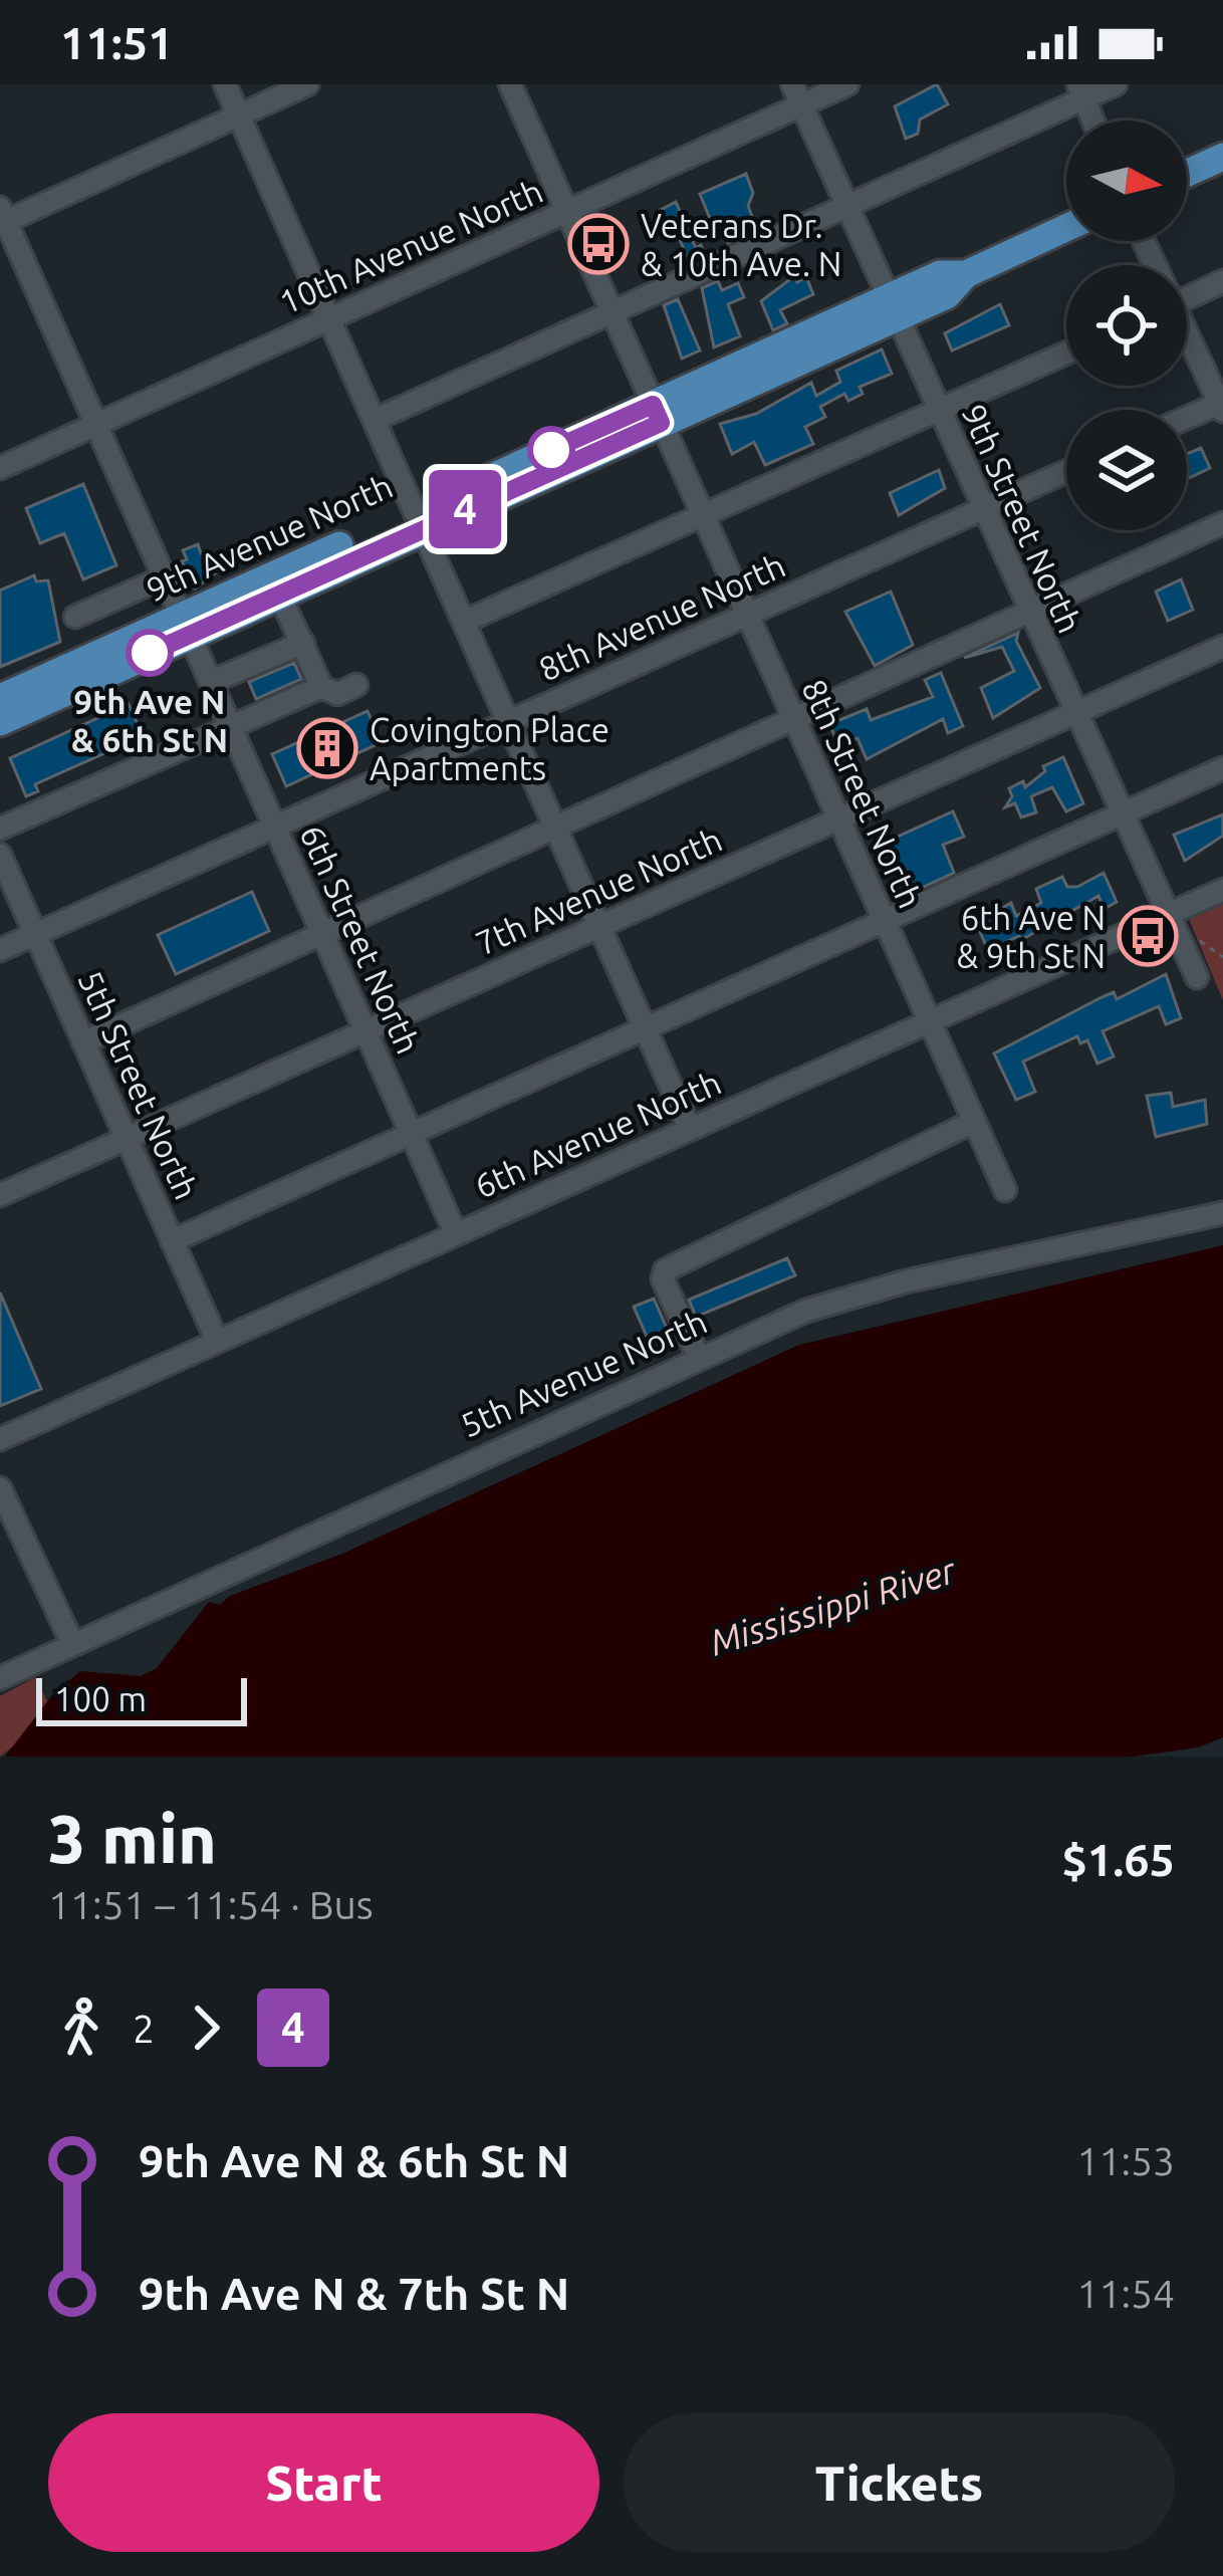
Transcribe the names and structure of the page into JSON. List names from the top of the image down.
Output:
{
  "streets": {
    "main road": ["9th Avenue North"],
    "street": [
      "10th Avenue North",
      "9th Street North",
      "8th Avenue North",
      "8th Street North",
      "7th Avenue North",
      "6th Street North",
      "5th Street North",
      "6th Avenue North",
      "5th Avenue North"
    ]
  },
  "crossings": [
    ["10th Avenue North", "9th Street North"],
    ["10th Avenue North", "8th Street North"],
    ["10th Avenue North", "6th Street North"],
    ["9th Street North", "9th Avenue North"],
    ["9th Street North", "8th Avenue North"],
    ["9th Street North", "7th Avenue North"],
    ["9th Street North", "6th Avenue North"],
    ["9th Avenue North", "8th Street North"],
    ["9th Avenue North", "6th Street North"],
    ["8th Avenue North", "8th Street North"],
    ["8th Avenue North", "6th Street North"],
    ["8th Avenue North", "5th Street North"],
    ["8th Street North", "7th Avenue North"],
    ["8th Street North", "6th Avenue North"],
    ["7th Avenue North", "6th Street North"],
    ["7th Avenue North", "5th Street North"],
    ["6th Street North", "6th Avenue North"],
    ["5th Street North", "6th Avenue North"]
  ],
  "water": ["Mississippi River"],
  "places": {
    "bus stop": ["Veterans Dr. & 10th Ave. N", "6th Ave N & 9th St N"],
    "other": ["9th Ave N & 6th St N"],
    "building": ["Covington Place Apartments"]
  },
  "lines": ["bus line 4"],
  "scale_bar": "100 m",
  "north": "right",
  "page": {
    "status": "11:51",
    "on_map": "4",
    "scale": "100 m",
    "heading": ["3 min", "11:51 – 11:54 · Bus", "$1.65"],
    "legs": ["2", "4"],
    "list": [
      {
        "name": "9th Ave N & 6th St N",
        "value": "11:53"
      },
      {
        "name": "9th Ave N & 7th St N",
        "value": "11:54"
      }
    ],
    "buttons": ["Start", "Tickets"]
  }
}
